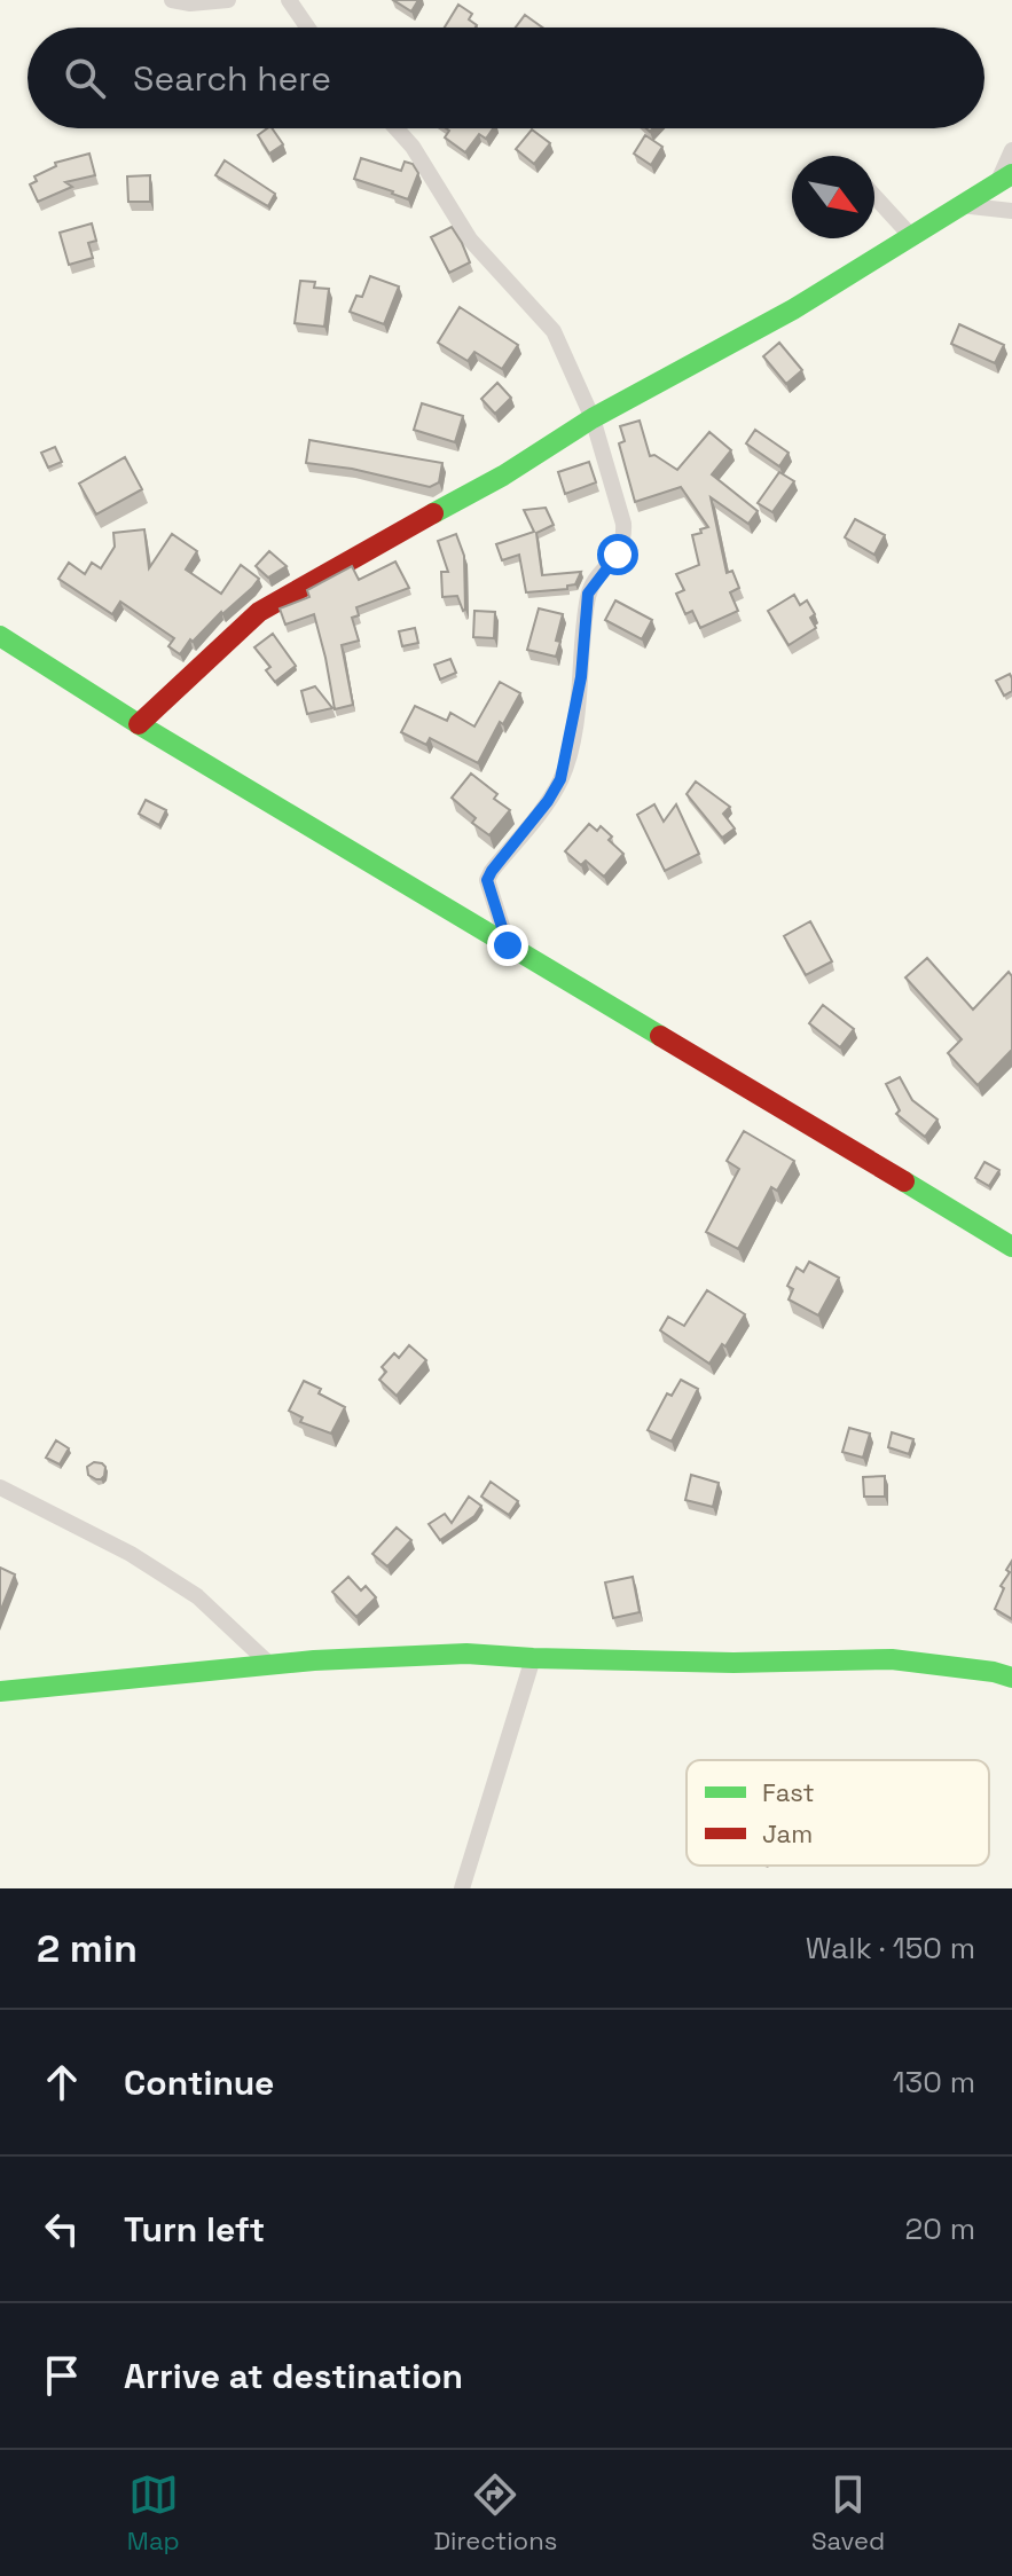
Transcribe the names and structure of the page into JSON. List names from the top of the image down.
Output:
{
  "legend": ["Fast", "Jam"],
  "north": "bottom right",
  "page": {
    "search": "Search here",
    "heading": ["2 min", "Walk · 150 m"],
    "list": [
      ["Continue", "130 m"],
      ["Turn left", "20 m"],
      "Arrive at destination"
    ],
    "nav": ["Map", "Directions", "Saved"]
  }
}
